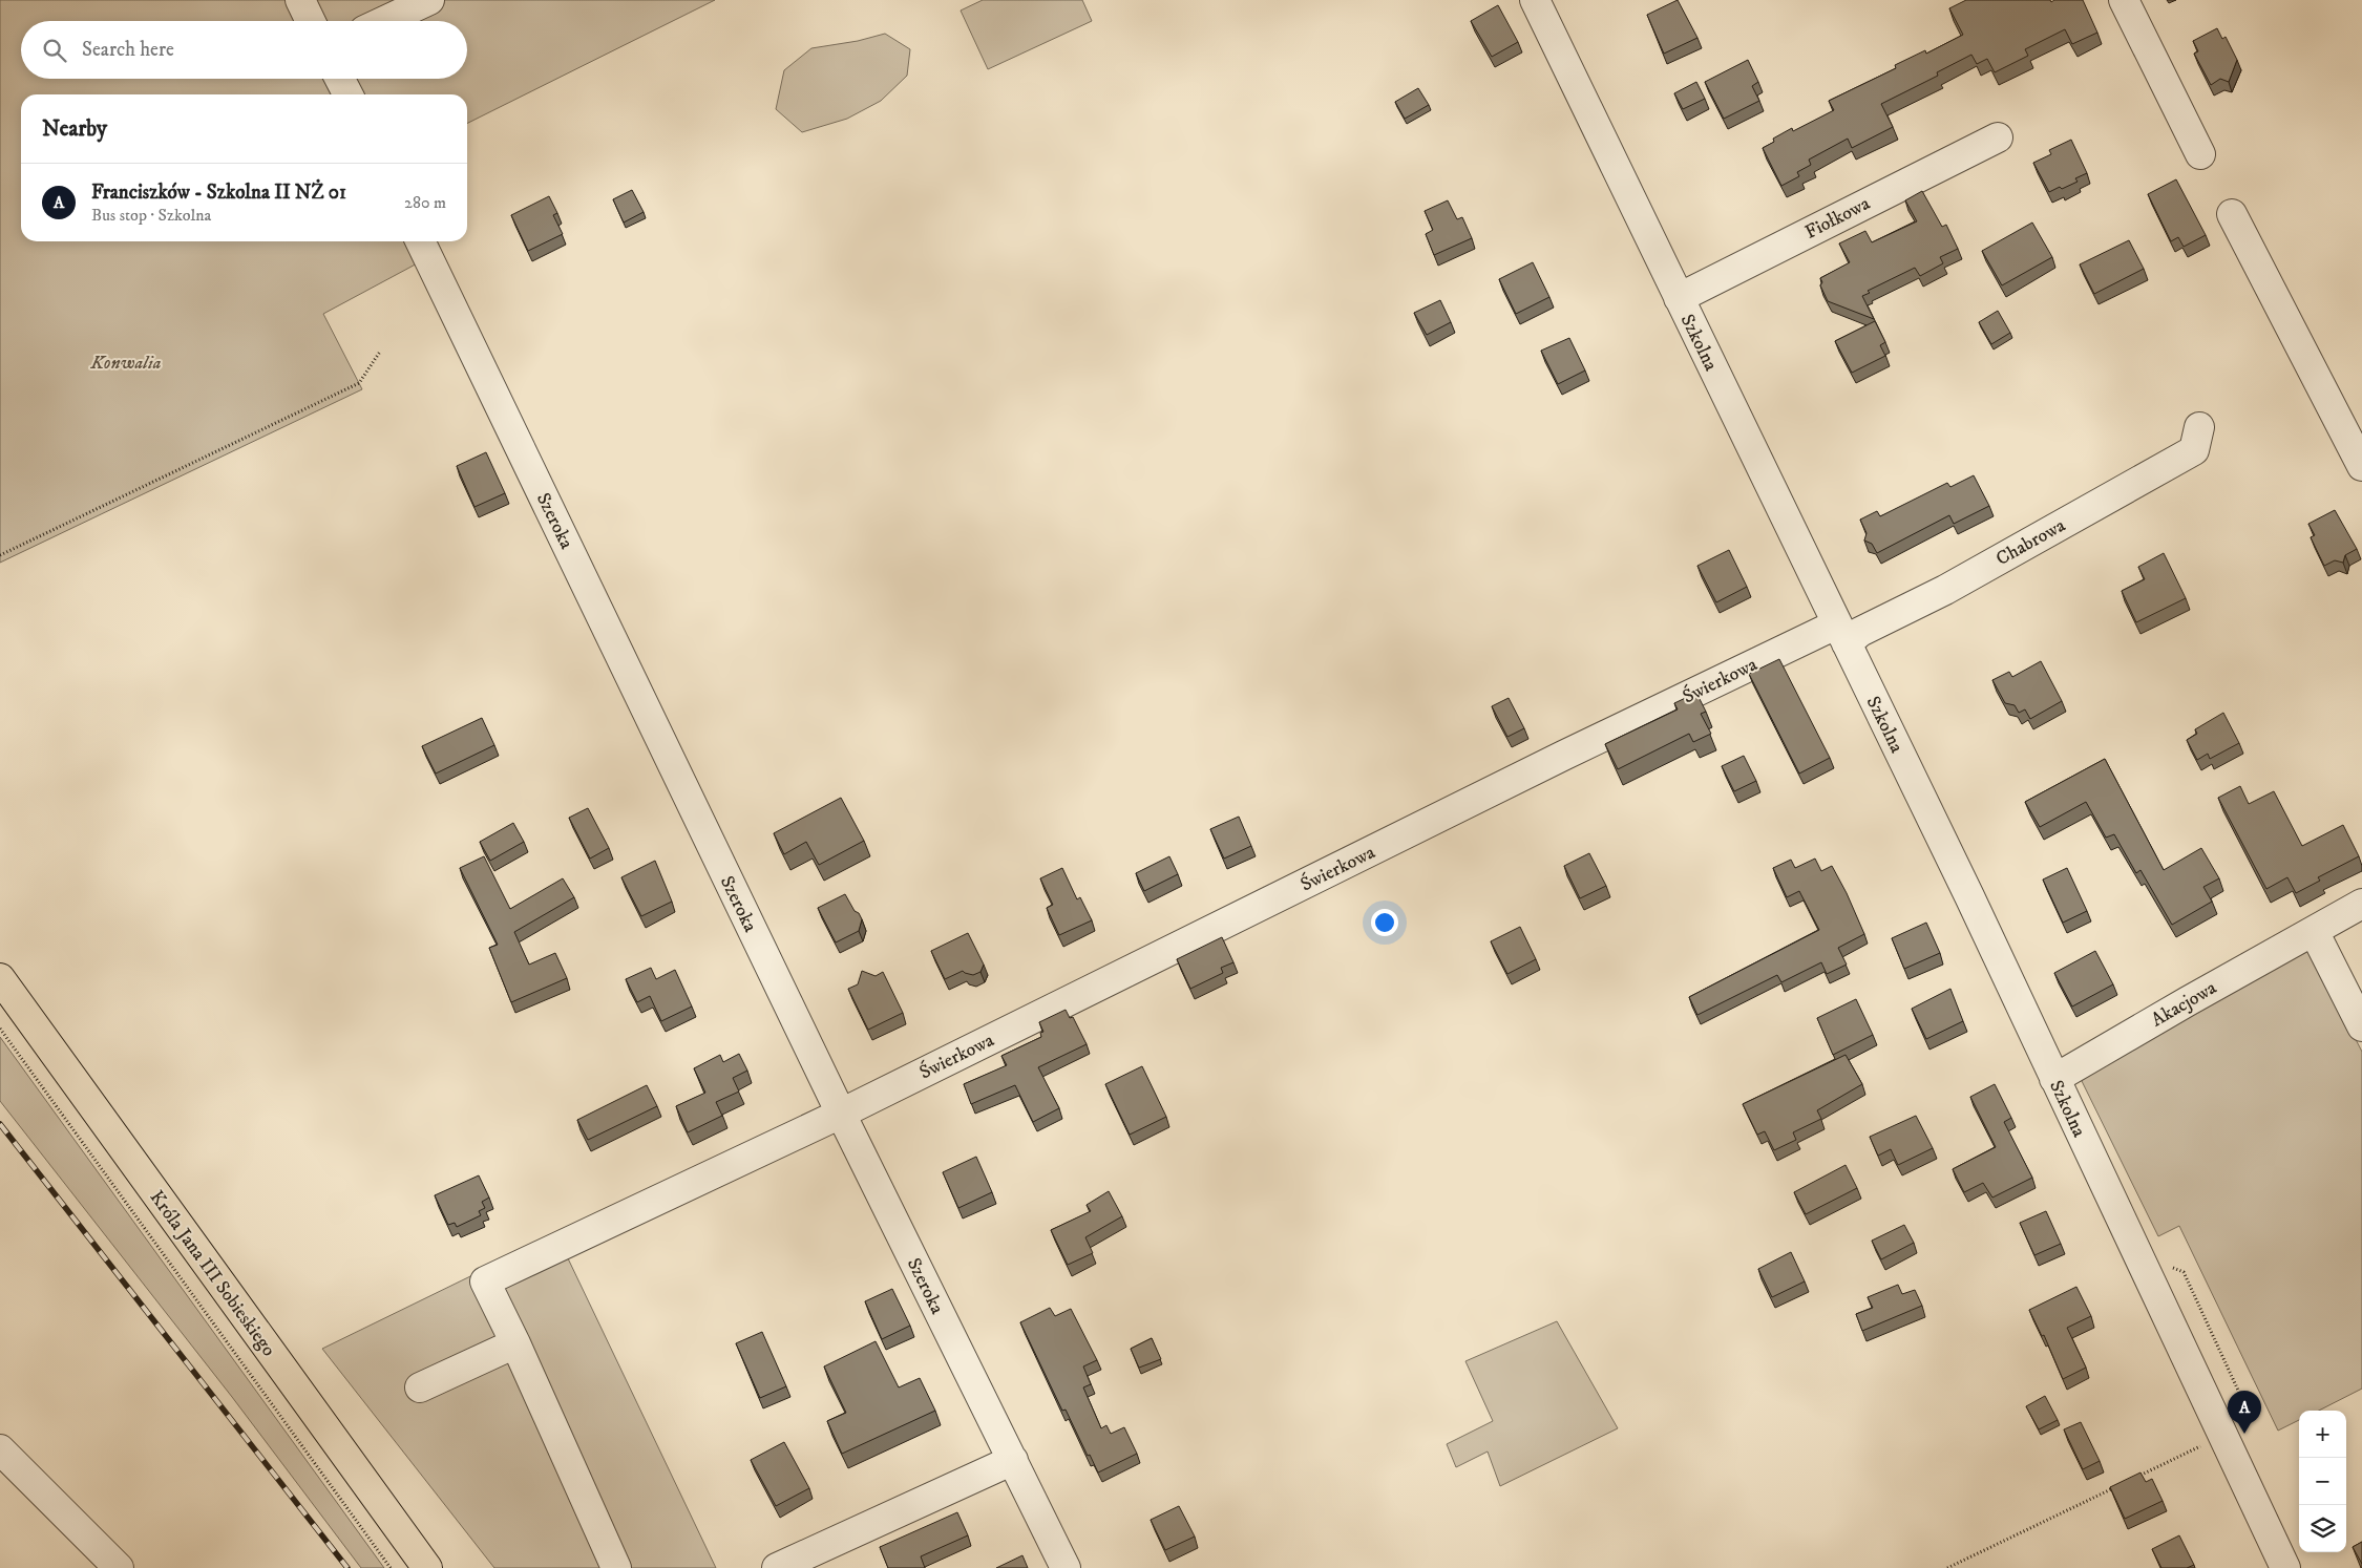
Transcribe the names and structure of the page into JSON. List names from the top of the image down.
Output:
{
  "streets": {
    "main road": ["Króla Jana III Sobieskiego"],
    "street": [
      "Fiołkowa",
      "Szkolna",
      "Szeroka",
      "Chabrowa",
      "Świerkowa",
      "Akacjowa"
    ]
  },
  "crossings": [
    ["Fiołkowa", "Szkolna"],
    ["Szkolna", "Chabrowa"],
    ["Szkolna", "Świerkowa"],
    ["Szkolna", "Akacjowa"],
    ["Szeroka", "Świerkowa"],
    ["Chabrowa", "Świerkowa"]
  ],
  "parks": ["Konwalia"],
  "page": {
    "search": "Search here",
    "heading": "Nearby",
    "list": [
      {
        "mark": "A",
        "name": "Franciszków - Szkolna II NŻ 01",
        "note": "Bus stop · Szkolna",
        "value": "280 m"
      }
    ],
    "pins": "A",
    "map_buttons": ["+", "−"]
  }
}
